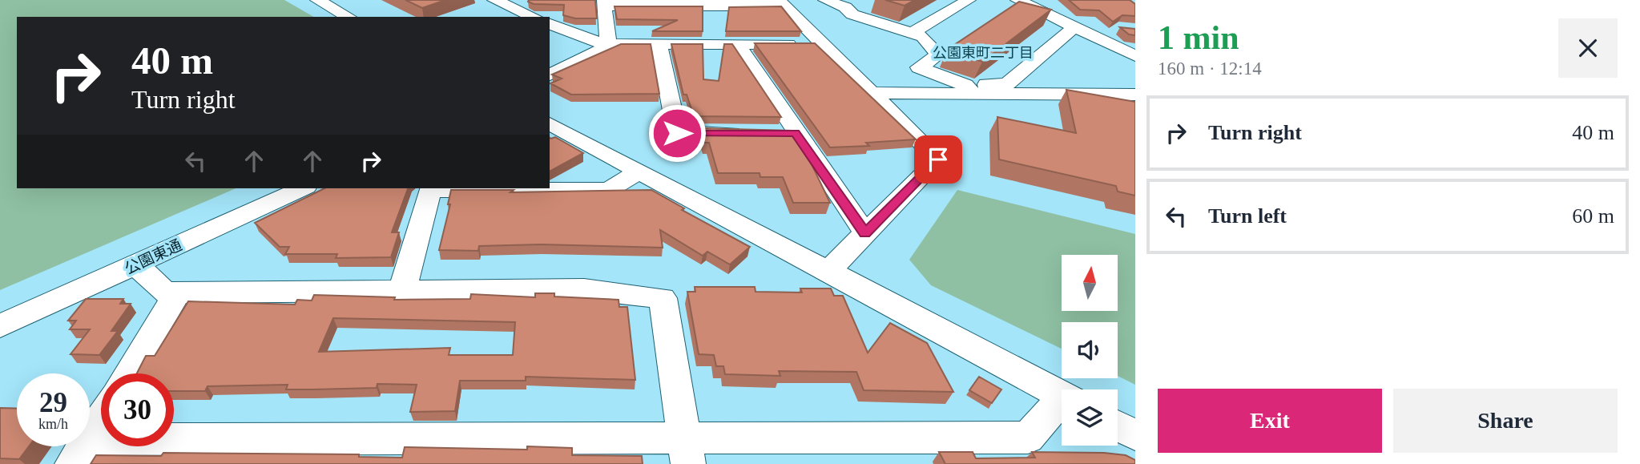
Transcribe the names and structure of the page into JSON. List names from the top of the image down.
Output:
{
  "streets": {
    "street": ["公園東通"]
  },
  "districts": ["公園東町二丁目"],
  "north": "top",
  "page": {
    "heading": ["1 min", "160 m · 12:14"],
    "turn": ["40 m", "Turn right"],
    "list": [
      {
        "name": "Turn right",
        "value": "40 m"
      },
      {
        "name": "Turn left",
        "value": "60 m"
      }
    ],
    "speed": "29 km/h",
    "limit": "30",
    "buttons": ["Exit", "Share"]
  }
}
